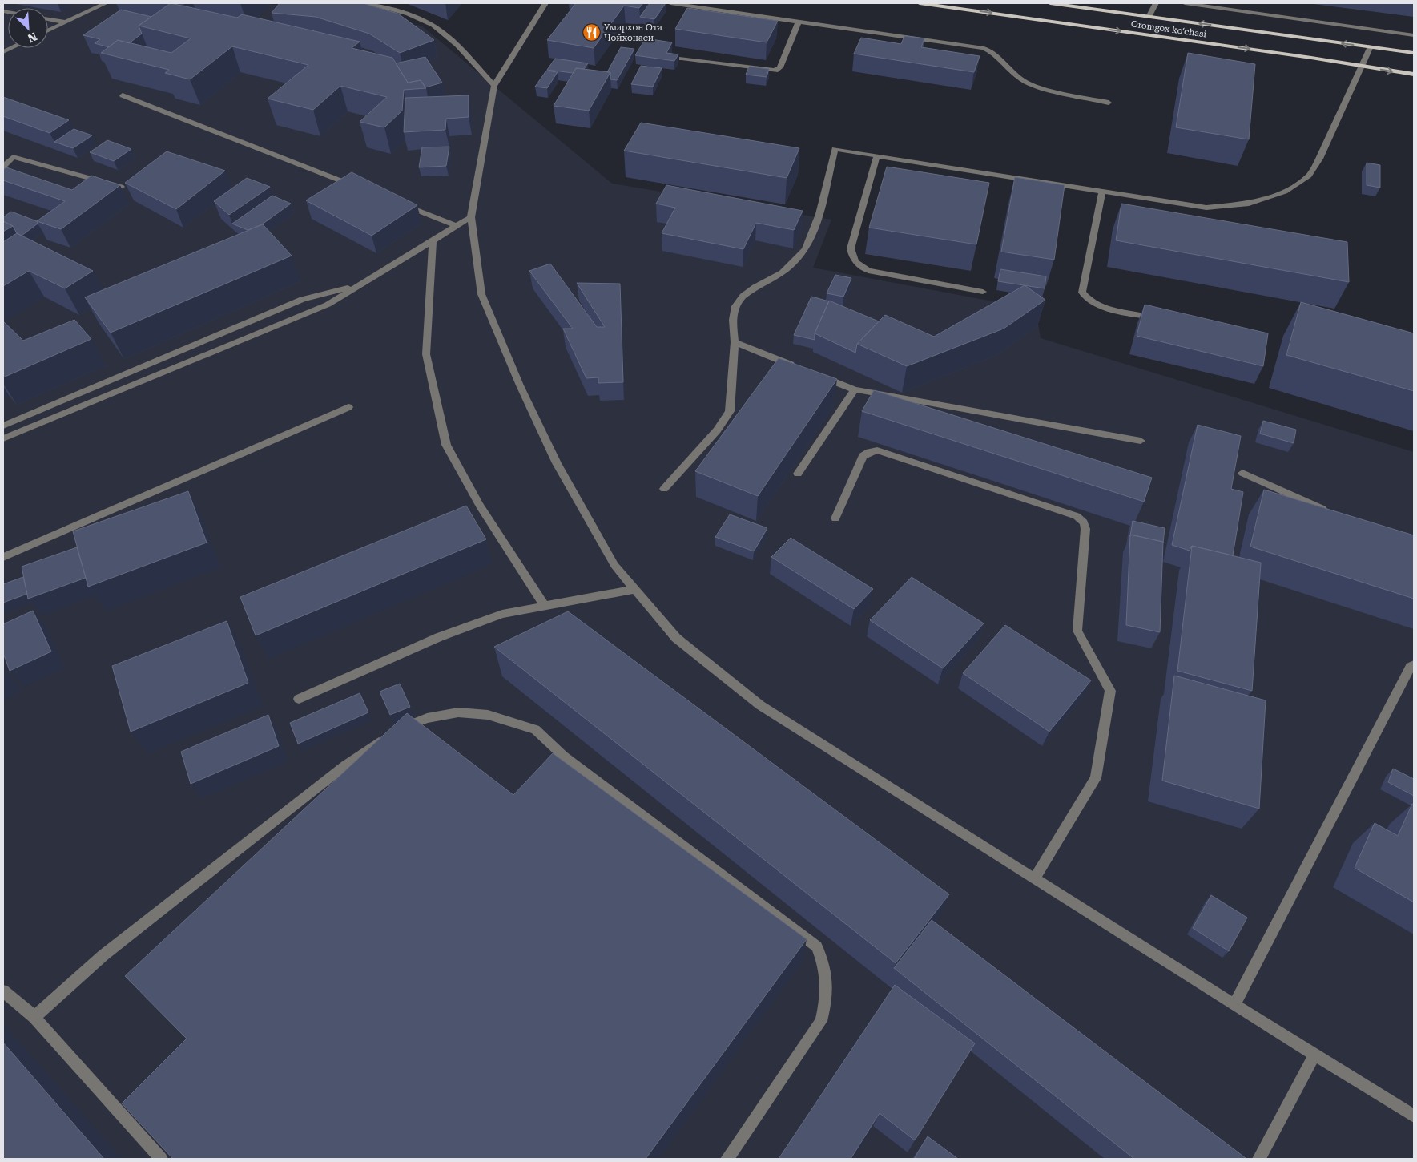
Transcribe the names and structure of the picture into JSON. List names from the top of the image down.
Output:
{
  "streets": {
    "main road": ["Oromgox ko‘chasi"]
  },
  "places": {
    "restaurant": ["Умархон Ота Чойхонаси"]
  },
  "north": "bottom right"
}
